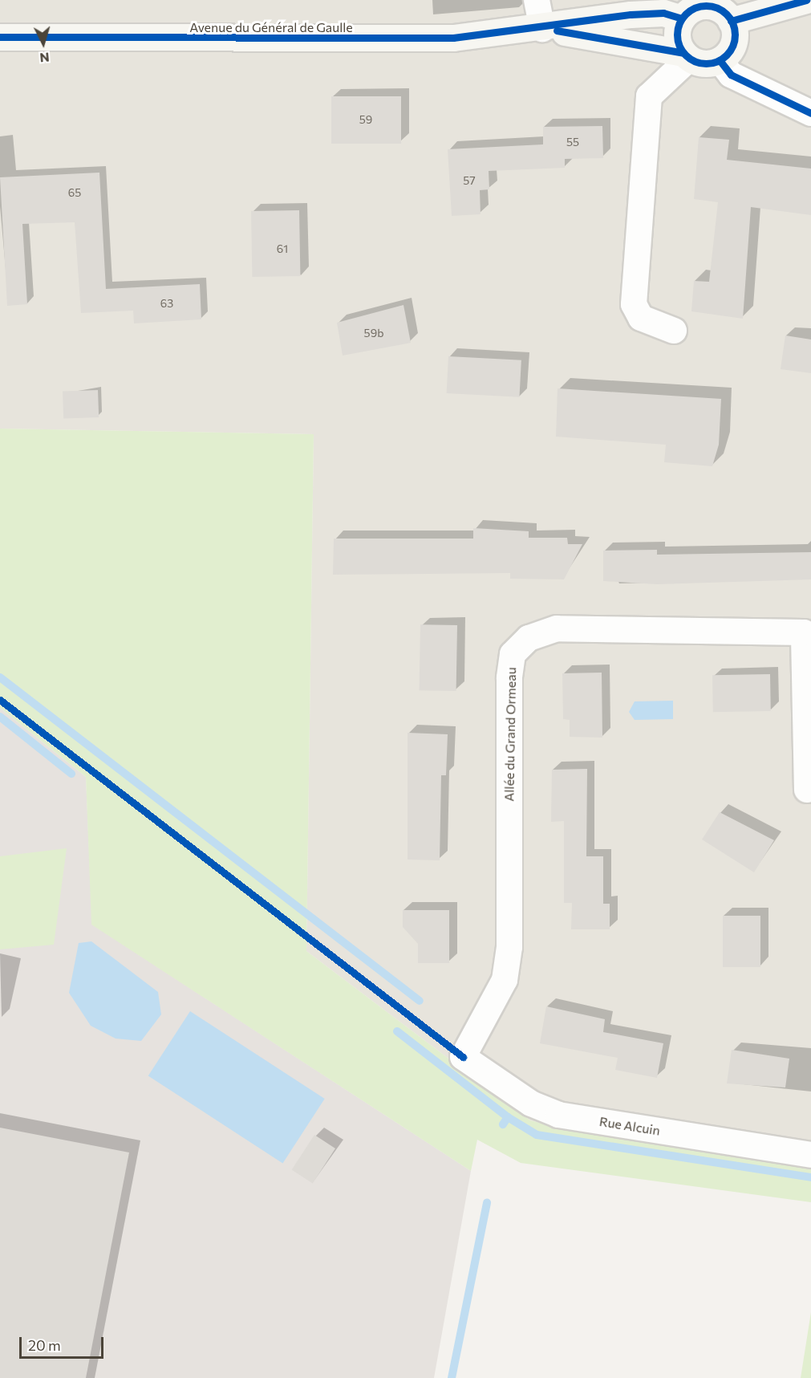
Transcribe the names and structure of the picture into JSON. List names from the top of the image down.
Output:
{
  "streets": {
    "street": ["Avenue du Général de Gaulle", "Allée du Grand Ormeau", "Rue Alcuin"]
  },
  "crossings": [
    ["Allée du Grand Ormeau", "Rue Alcuin"]
  ],
  "house_numbers": [
    "59",
    "55",
    "57",
    "65",
    "61",
    "63",
    "59b"
  ],
  "scale_bar": "20 m",
  "north": "bottom"
}
